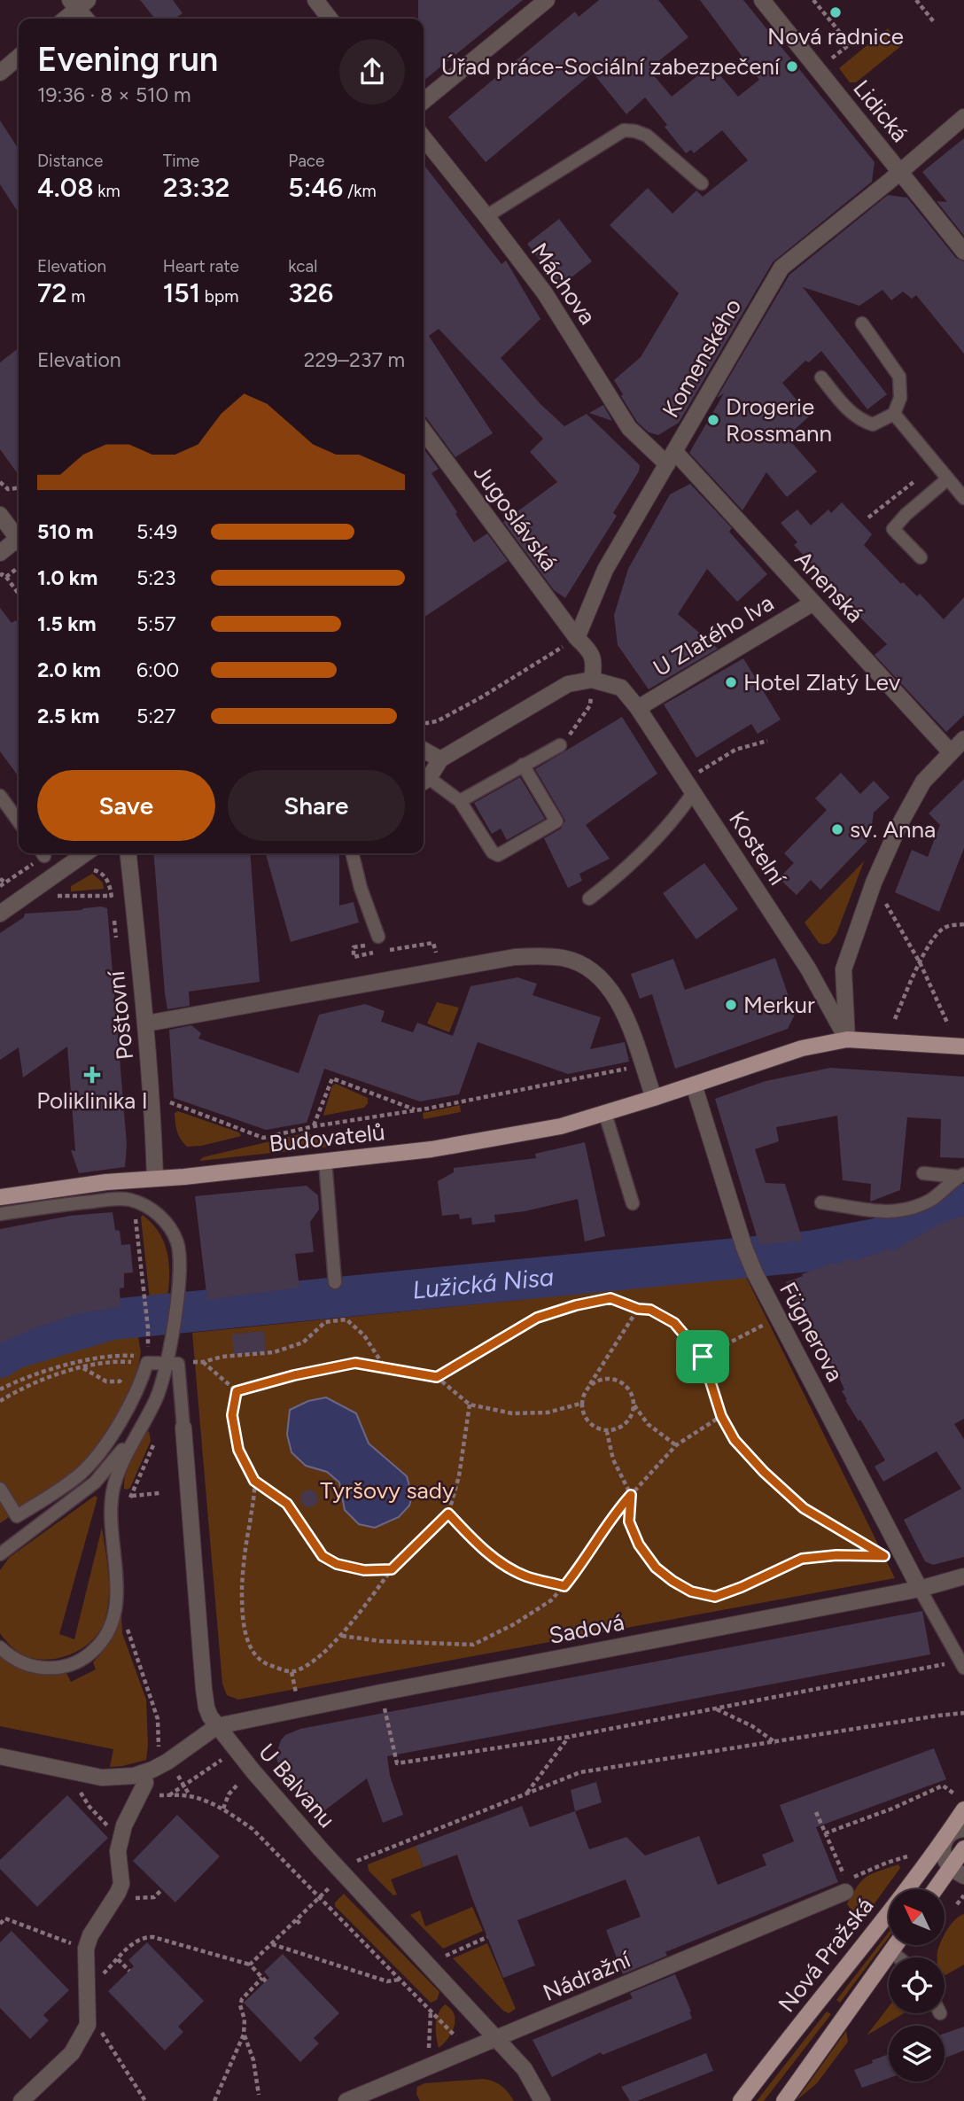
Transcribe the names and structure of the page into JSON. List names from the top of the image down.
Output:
{
  "streets": {
    "main road": ["Budovatelů", "Nová Pražská"],
    "street": [
      "Lidická",
      "Máchova",
      "Komenského",
      "Jugoslávská",
      "Anenská",
      "U Zlatého lva",
      "Kostelní",
      "Poštovní",
      "Fügnerova",
      "Sadová",
      "U Balvanu",
      "Nádražní"
    ]
  },
  "crossings": [
    ["Lidická", "Komenského"],
    ["Máchova", "Komenského"],
    ["Máchova", "Anenská"],
    ["Komenského", "Jugoslávská"],
    ["Komenského", "Anenská"],
    ["Anenská", "U Zlatého lva"],
    ["U Zlatého lva", "Kostelní"],
    ["Kostelní", "Budovatelů"],
    ["Poštovní", "Budovatelů"],
    ["Budovatelů", "Fügnerova"],
    ["Fügnerova", "Sadová"],
    ["Sadová", "U Balvanu"],
    ["U Balvanu", "Nádražní"]
  ],
  "water": ["Lužická Nisa"],
  "parks": ["Tyršovy sady"],
  "places": {
    "other": [
      "Nová radnice",
      "Úřad práce-Sociální zabezpečení",
      "Drogerie Rossmann",
      "Hotel Zlatý Lev",
      "sv. Anna",
      "Merkur"
    ],
    "health": ["Poliklinika I"]
  },
  "north": "top left",
  "page": {
    "heading": ["Evening run", "19:36 · 8 × 510 m"],
    "stats": [
      ["Distance", "4.08 km"],
      ["Time", "23:32"],
      ["Pace", "5:46 /km"],
      ["Elevation", "72 m"],
      ["Heart rate", "151 bpm"],
      ["kcal", "326"]
    ],
    "chart": ["Elevation", "229–237 m"],
    "list": [
      {
        "name": "510 m",
        "note": "5:49"
      },
      {
        "name": "1.0 km",
        "note": "5:23"
      },
      {
        "name": "1.5 km",
        "note": "5:57"
      },
      {
        "name": "2.0 km",
        "note": "6:00"
      },
      {
        "name": "2.5 km",
        "note": "5:27"
      }
    ],
    "buttons": ["Save", "Share"]
  }
}
